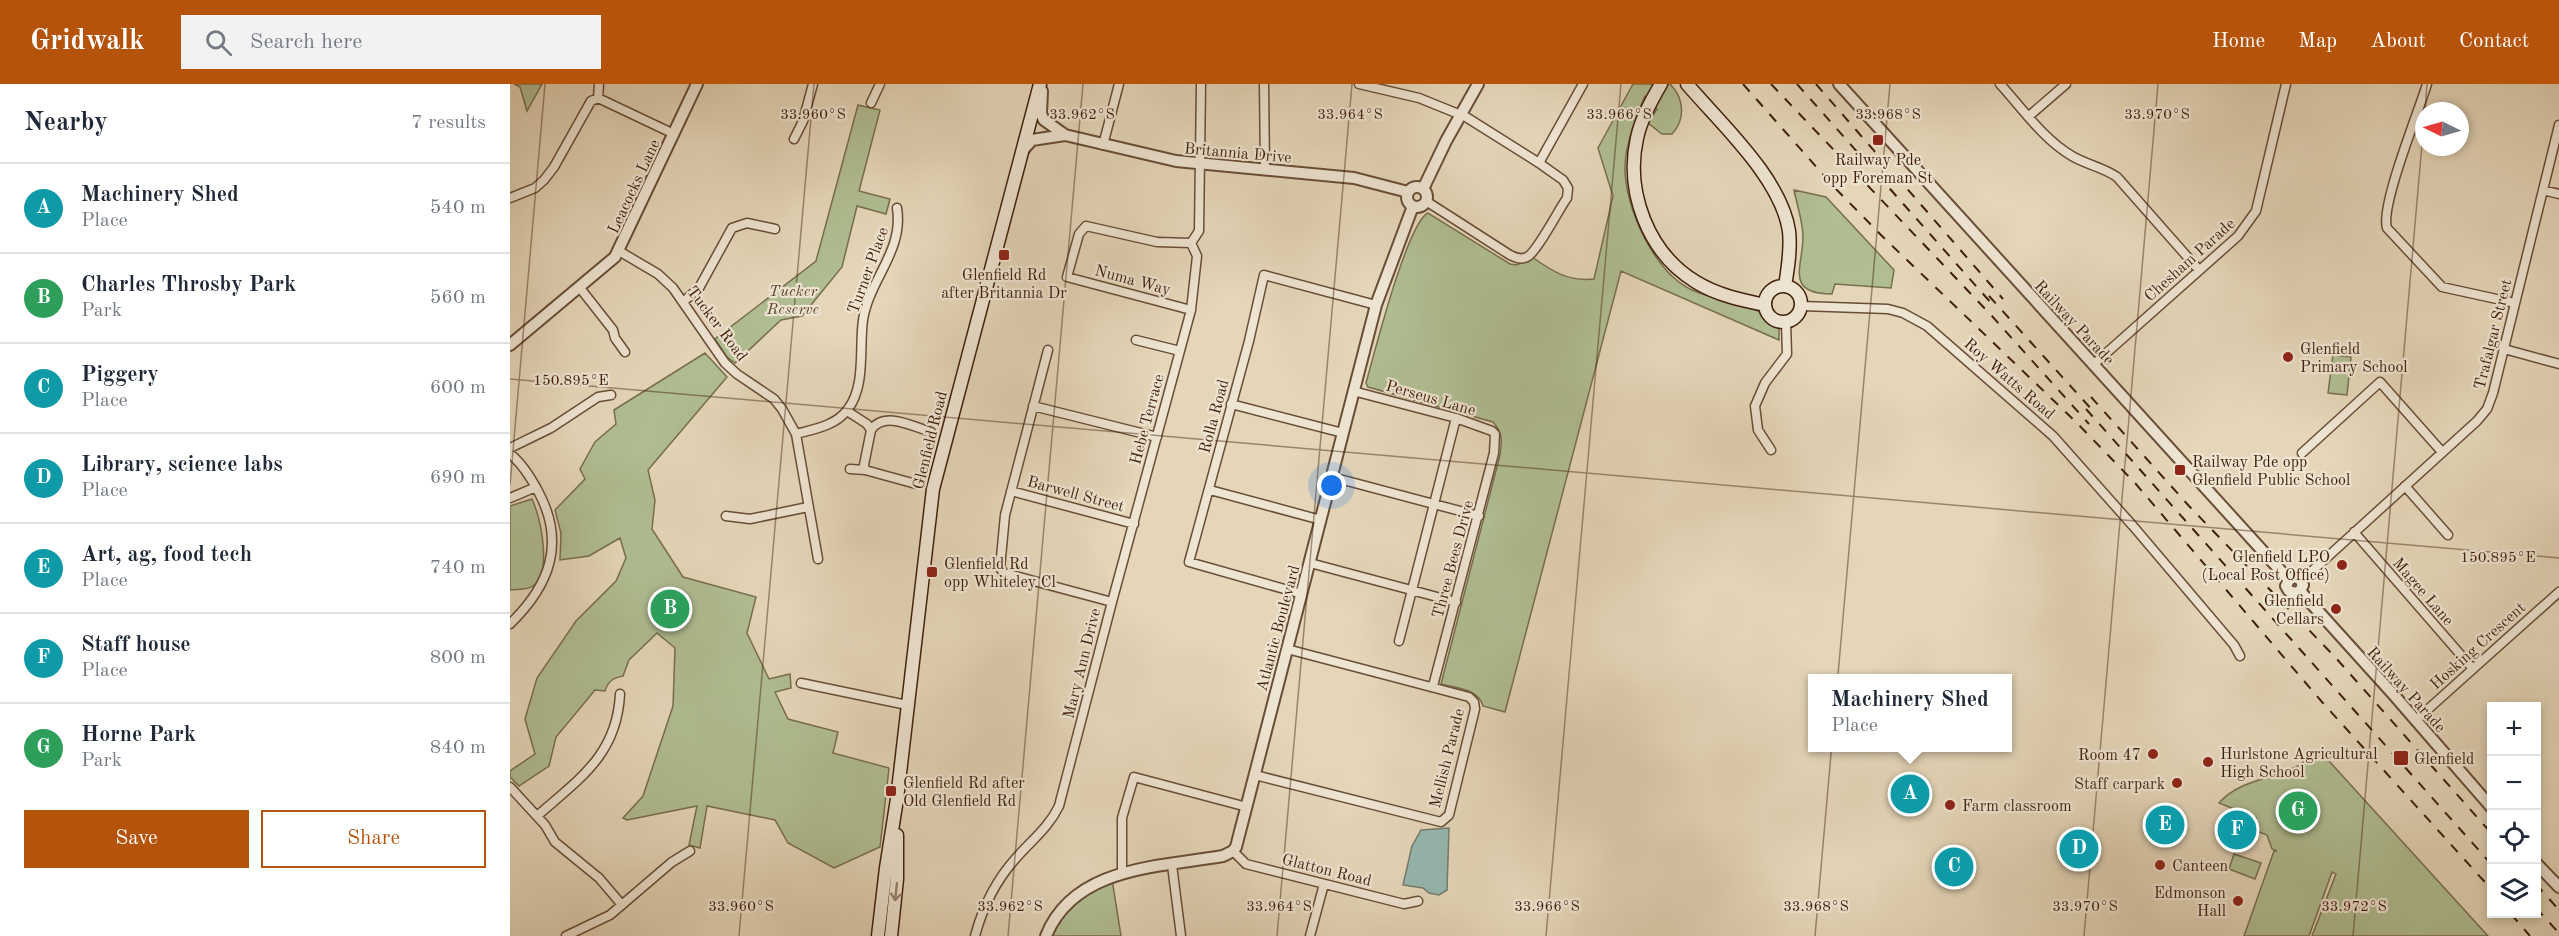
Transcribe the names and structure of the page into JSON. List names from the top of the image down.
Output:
{
  "streets": {
    "main road": ["Glenfield Road"],
    "street": [
      "Britannia Drive",
      "Leacocks Lane",
      "Chesham Parade",
      "Turner Place",
      "Numa Way",
      "Railway Parade",
      "Tucker Road",
      "Trafalgar Street",
      "Roy Watts Road",
      "Perseus Lane",
      "Rolla Road",
      "Hebe Terrace",
      "Barwell Street",
      "Three Bees Drive",
      "Magee Lane",
      "Atlantic Boulevard",
      "Hosking Crescent",
      "Mary Ann Drive",
      "Mellish Parade",
      "Glatton Road"
    ]
  },
  "crossings": [
    ["Britannia Drive", "Glenfield Road"],
    ["Britannia Drive", "Atlantic Boulevard"],
    ["Leacocks Lane", "Tucker Road"],
    ["Chesham Parade", "Railway Parade"],
    ["Numa Way", "Hebe Terrace"],
    ["Railway Parade", "Trafalgar Street"],
    ["Railway Parade", "Hosking Crescent"],
    ["Trafalgar Street", "Magee Lane"],
    ["Perseus Lane", "Three Bees Drive"],
    ["Perseus Lane", "Atlantic Boulevard"],
    ["Rolla Road", "Atlantic Boulevard"],
    ["Hebe Terrace", "Barwell Street"],
    ["Hebe Terrace", "Mary Ann Drive"],
    ["Barwell Street", "Mary Ann Drive"],
    ["Three Bees Drive", "Mellish Parade"],
    ["Magee Lane", "Hosking Crescent"],
    ["Atlantic Boulevard", "Mellish Parade"],
    ["Atlantic Boulevard", "Glatton Road"]
  ],
  "parks": ["Tucker Reserve"],
  "places": {
    "transit": [
      "Railway Pde opp Foreman St",
      "Glenfield Rd after Britannia Dr",
      "Railway Pde opp Glenfield Public School",
      "Glenfield Rd opp Whiteley Cl",
      "Glenfield",
      "Glenfield Rd after Old Glenfield Rd"
    ],
    "other": [
      "Glenfield Primary School",
      "Glenfield LPO (Local Post Office)",
      "Glenfield Cellars",
      "Room 47",
      "Hurlstone Agricultural High School",
      "Staff carpark",
      "Farm classroom",
      "Canteen",
      "Edmonson Hall"
    ]
  },
  "north": "left",
  "page": {
    "header": "Gridwalk",
    "search": "Search here",
    "nav": [
      "Home",
      "Map",
      "About",
      "Contact"
    ],
    "heading": ["Nearby", "7 results"],
    "list": [
      {
        "mark": "A",
        "name": "Machinery Shed",
        "note": "Place",
        "value": "540 m"
      },
      {
        "mark": "B",
        "name": "Charles Throsby Park",
        "note": "Park",
        "value": "560 m"
      },
      {
        "mark": "C",
        "name": "Piggery",
        "note": "Place",
        "value": "600 m"
      },
      {
        "mark": "D",
        "name": "Library, science labs",
        "note": "Place",
        "value": "690 m"
      },
      {
        "mark": "E",
        "name": "Art, ag, food tech",
        "note": "Place",
        "value": "740 m"
      },
      {
        "mark": "F",
        "name": "Staff house",
        "note": "Place",
        "value": "800 m"
      },
      {
        "mark": "G",
        "name": "Horne Park",
        "note": "Park",
        "value": "840 m"
      }
    ],
    "pins": [
      "B",
      "A",
      "G",
      "E",
      "F",
      "D",
      "C"
    ],
    "popup": ["Machinery Shed", "Place"],
    "map_buttons": ["+", "−"],
    "buttons": ["Save", "Share"]
  },
  "coordinates": [
    "33.960°S",
    "33.962°S",
    "33.964°S",
    "33.966°S",
    "33.968°S",
    "33.970°S",
    "150.895°E",
    "33.972°S"
  ]
}
